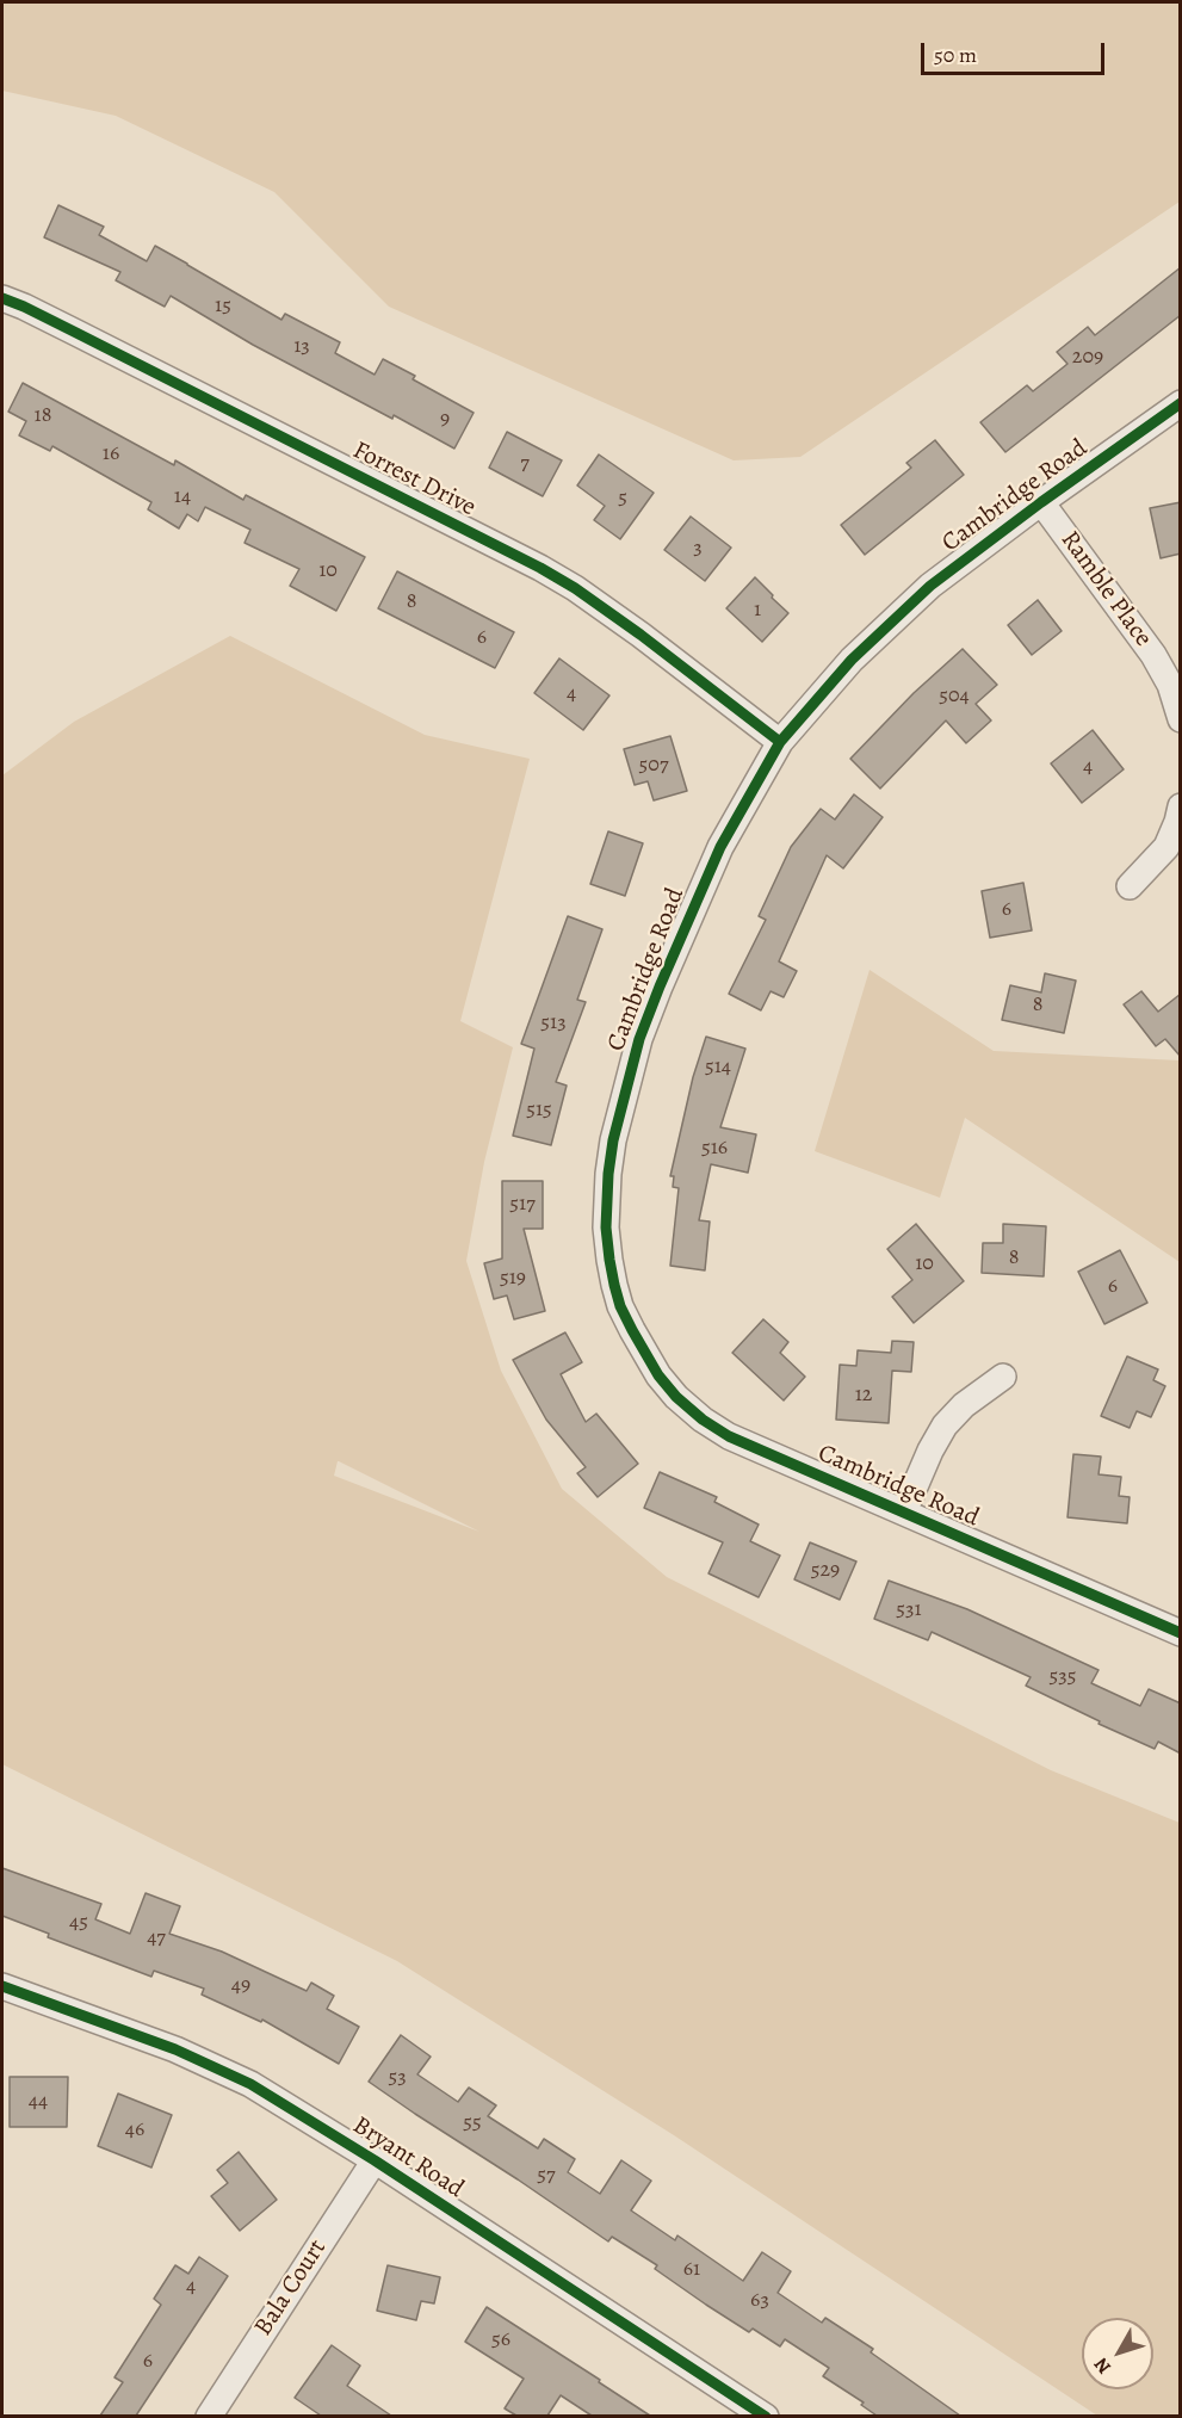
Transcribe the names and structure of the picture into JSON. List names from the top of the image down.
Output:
{
  "streets": {
    "street": [
      "Forrest Drive",
      "Cambridge Road",
      "Ramble Place",
      "Bryant Road",
      "Bala Court"
    ]
  },
  "crossings": [
    ["Forrest Drive", "Cambridge Road"],
    ["Cambridge Road", "Ramble Place"],
    ["Bryant Road", "Bala Court"]
  ],
  "house_numbers": [
    "15",
    "13",
    "209",
    "18",
    "9",
    "16",
    "7",
    "14",
    "5",
    "3",
    "10",
    "8",
    "1",
    "6",
    "4",
    "504",
    "507",
    "4",
    "6",
    "8",
    "513",
    "514",
    "515",
    "516",
    "517",
    "8",
    "10",
    "519",
    "6",
    "12",
    "529",
    "531",
    "535",
    "45",
    "47",
    "49",
    "53",
    "44",
    "55",
    "46",
    "57",
    "61",
    "4",
    "63",
    "56",
    "6"
  ],
  "scale_bar": "50 m",
  "north": "bottom left"
}
